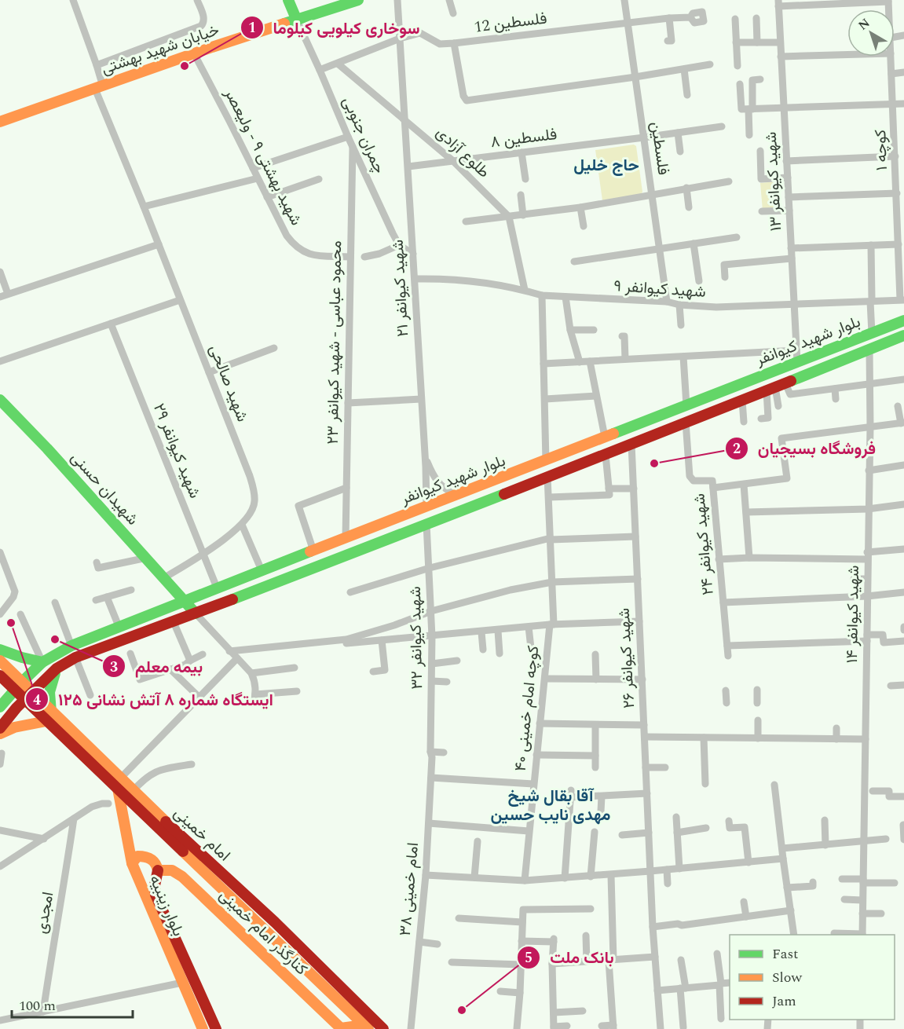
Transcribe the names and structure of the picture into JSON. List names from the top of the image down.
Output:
{
  "streets": {
    "main road": [
      "خیابان شهید بهشتی",
      "بلوار شهید کیوانفر",
      "شهیدان حسنی",
      "امام خمینی",
      "بلوار زینبیه",
      "کنارگذر امام خمینی"
    ],
    "street": [
      "فلسطین 12",
      "چمران جنوبی",
      "فلسطین ۸",
      "فلسطین",
      "کوچه ۱",
      "طلوع آزادی",
      "شهید بهشتی ۹ - ولیعصر",
      "شهید کیوانفر ۱۳",
      "شهید کیوانفر ۲۱",
      "شهید کیوانفر ۹",
      "محمود عباسی - شهید کیوانفر ۲۳",
      "شهید صالحی",
      "شهید کیوانفر ۲۹",
      "شهید کیوانفر ۲۴",
      "شهید کیوانفر ۱۴",
      "شهید کیوانفر ۳۲",
      "شهید کیوانفر ۲۶",
      "کوچه امام خمینی ۴۰",
      "امام خمینی ۳۸",
      "امجدی"
    ]
  },
  "crossings": [
    ["فلسطین 12", "چمران جنوبی"],
    ["فلسطین 12", "فلسطین"],
    ["فلسطین 12", "طلوع آزادی"],
    ["فلسطین 12", "شهید کیوانفر ۲۱"],
    ["خیابان شهید بهشتی", "چمران جنوبی"],
    ["خیابان شهید بهشتی", "شهید بهشتی ۹ - ولیعصر"],
    ["خیابان شهید بهشتی", "شهید صالحی"],
    ["چمران جنوبی", "محمود عباسی - شهید کیوانفر ۲۳"],
    ["فلسطین ۸", "فلسطین"],
    ["فلسطین ۸", "طلوع آزادی"],
    ["فلسطین ۸", "شهید کیوانفر ۲۱"],
    ["فلسطین", "شهید کیوانفر ۹"],
    ["کوچه ۱", "شهید کیوانفر ۹"],
    ["طلوع آزادی", "شهید کیوانفر ۲۱"],
    ["شهید بهشتی ۹ - ولیعصر", "محمود عباسی - شهید کیوانفر ۲۳"],
    ["شهید کیوانفر ۱۳", "شهید کیوانفر ۹"],
    ["شهید کیوانفر ۱۳", "بلوار شهید کیوانفر"],
    ["شهید کیوانفر ۲۱", "شهید کیوانفر ۹"],
    ["شهید کیوانفر ۲۱", "بلوار شهید کیوانفر"],
    ["بلوار شهید کیوانفر", "محمود عباسی - شهید کیوانفر ۲۳"],
    ["بلوار شهید کیوانفر", "شهید کیوانفر ۲۹"],
    ["بلوار شهید کیوانفر", "شهیدان حسنی"],
    ["بلوار شهید کیوانفر", "شهید کیوانفر ۲۴"],
    ["بلوار شهید کیوانفر", "شهید کیوانفر ۱۴"],
    ["بلوار شهید کیوانفر", "شهید کیوانفر ۳۲"],
    ["بلوار شهید کیوانفر", "شهید کیوانفر ۲۶"],
    ["بلوار شهید کیوانفر", "کوچه امام خمینی ۴۰"],
    ["بلوار شهید کیوانفر", "امام خمینی"],
    ["شهید صالحی", "شهید کیوانفر ۲۹"],
    ["شهید صالحی", "شهیدان حسنی"],
    ["شهید کیوانفر ۳۲", "امام خمینی ۳۸"],
    ["امام خمینی", "بلوار زینبیه"],
    ["امام خمینی", "کنارگذر امام خمینی"],
    ["بلوار زینبیه", "کنارگذر امام خمینی"]
  ],
  "districts": ["حاج خلیل", "آقا بقال شیخ مهدی نایب حسین"],
  "places": [
    "سوخاری کیلویی کیلوما",
    "فروشگاه بسیجیان",
    "ایستگاه شماره ۸ آتش نشانی ۱۲۵",
    "بیمه معلم",
    "بانک ملت"
  ],
  "legend": ["Fast", "Slow", "Jam"],
  "scale_bar": "100 m",
  "north": "top left"
}
